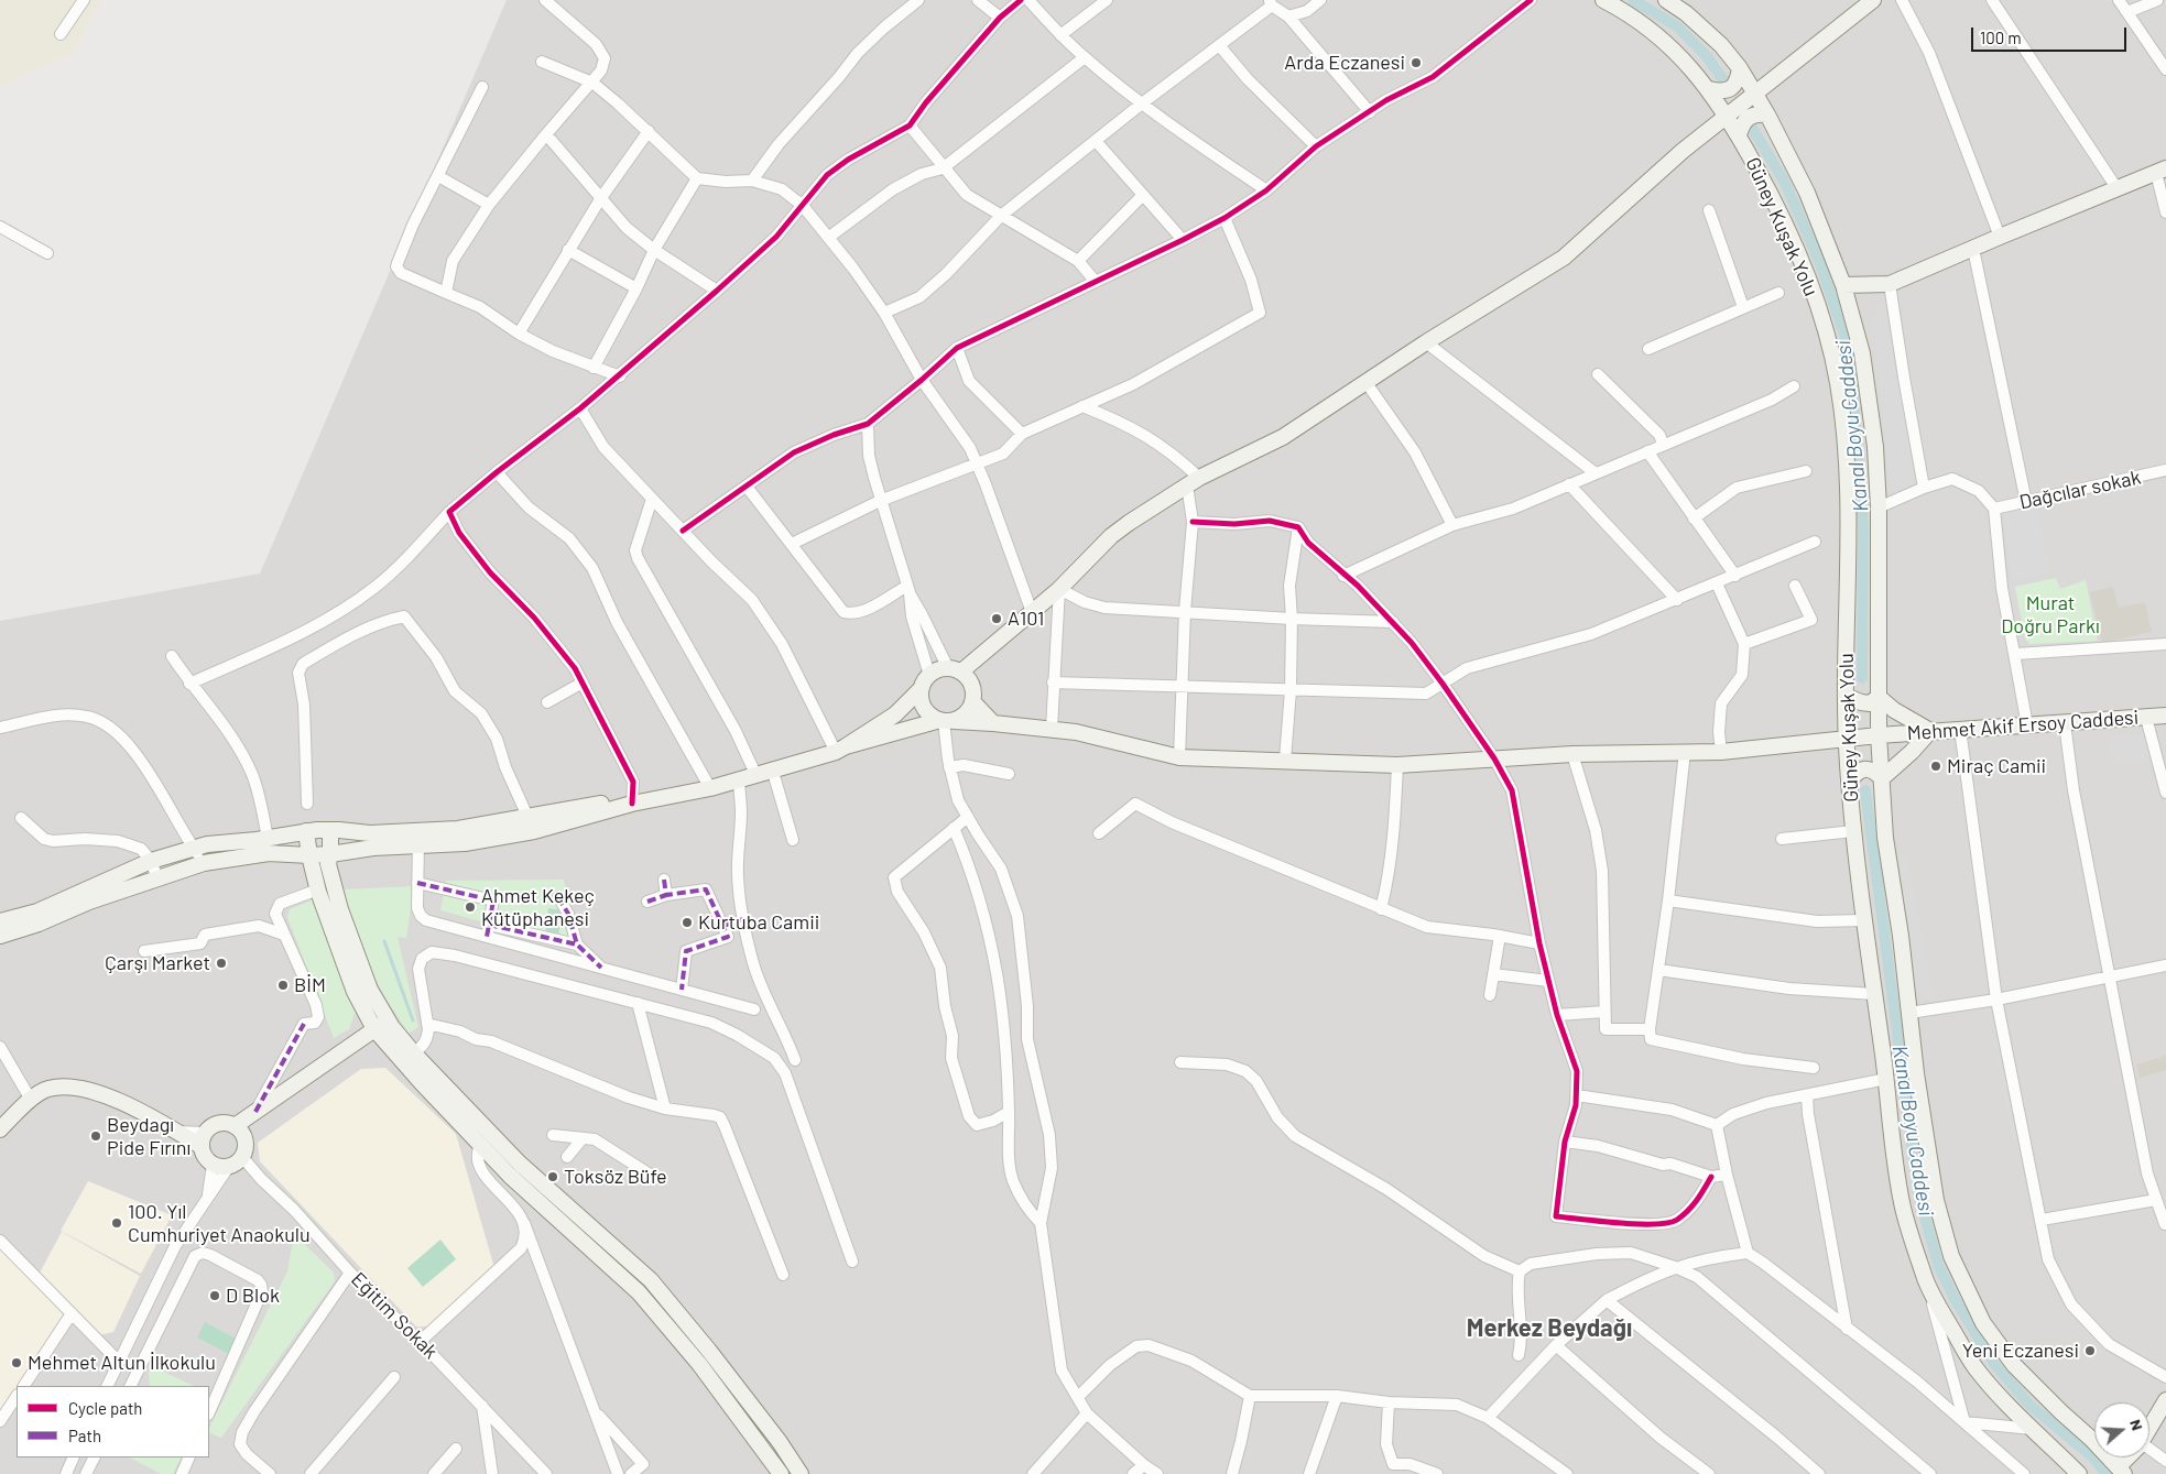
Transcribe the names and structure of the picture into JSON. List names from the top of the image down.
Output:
{
  "streets": {
    "main road": ["Güney Kuşak Yolu", "Mehmet Akif Ersoy Caddesi"],
    "street": ["Dağcılar sokak", "Eğitim Sokak"]
  },
  "crossings": [
    ["Güney Kuşak Yolu", "Mehmet Akif Ersoy Caddesi"]
  ],
  "districts": ["Merkez Beydağı"],
  "water": ["Kanal Boyu Caddesi"],
  "parks": ["Murat Doğru Parkı"],
  "places": [
    "Arda Eczanesi",
    "A101",
    "Miraç Camii",
    "Ahmet Kekeç Kütüphanesi",
    "Kurtuba Camii",
    "Çarşı Market",
    "BİM",
    "Beydagı Pide Fırını",
    "Toksöz Büfe",
    "100. Yıl Cumhuriyet Anaokulu",
    "D Blok",
    "Yeni Eczanesi",
    "Mehmet Altun İlkokulu"
  ],
  "legend": ["Cycle path", "Path"],
  "scale_bar": "100 m",
  "north": "right"
}
